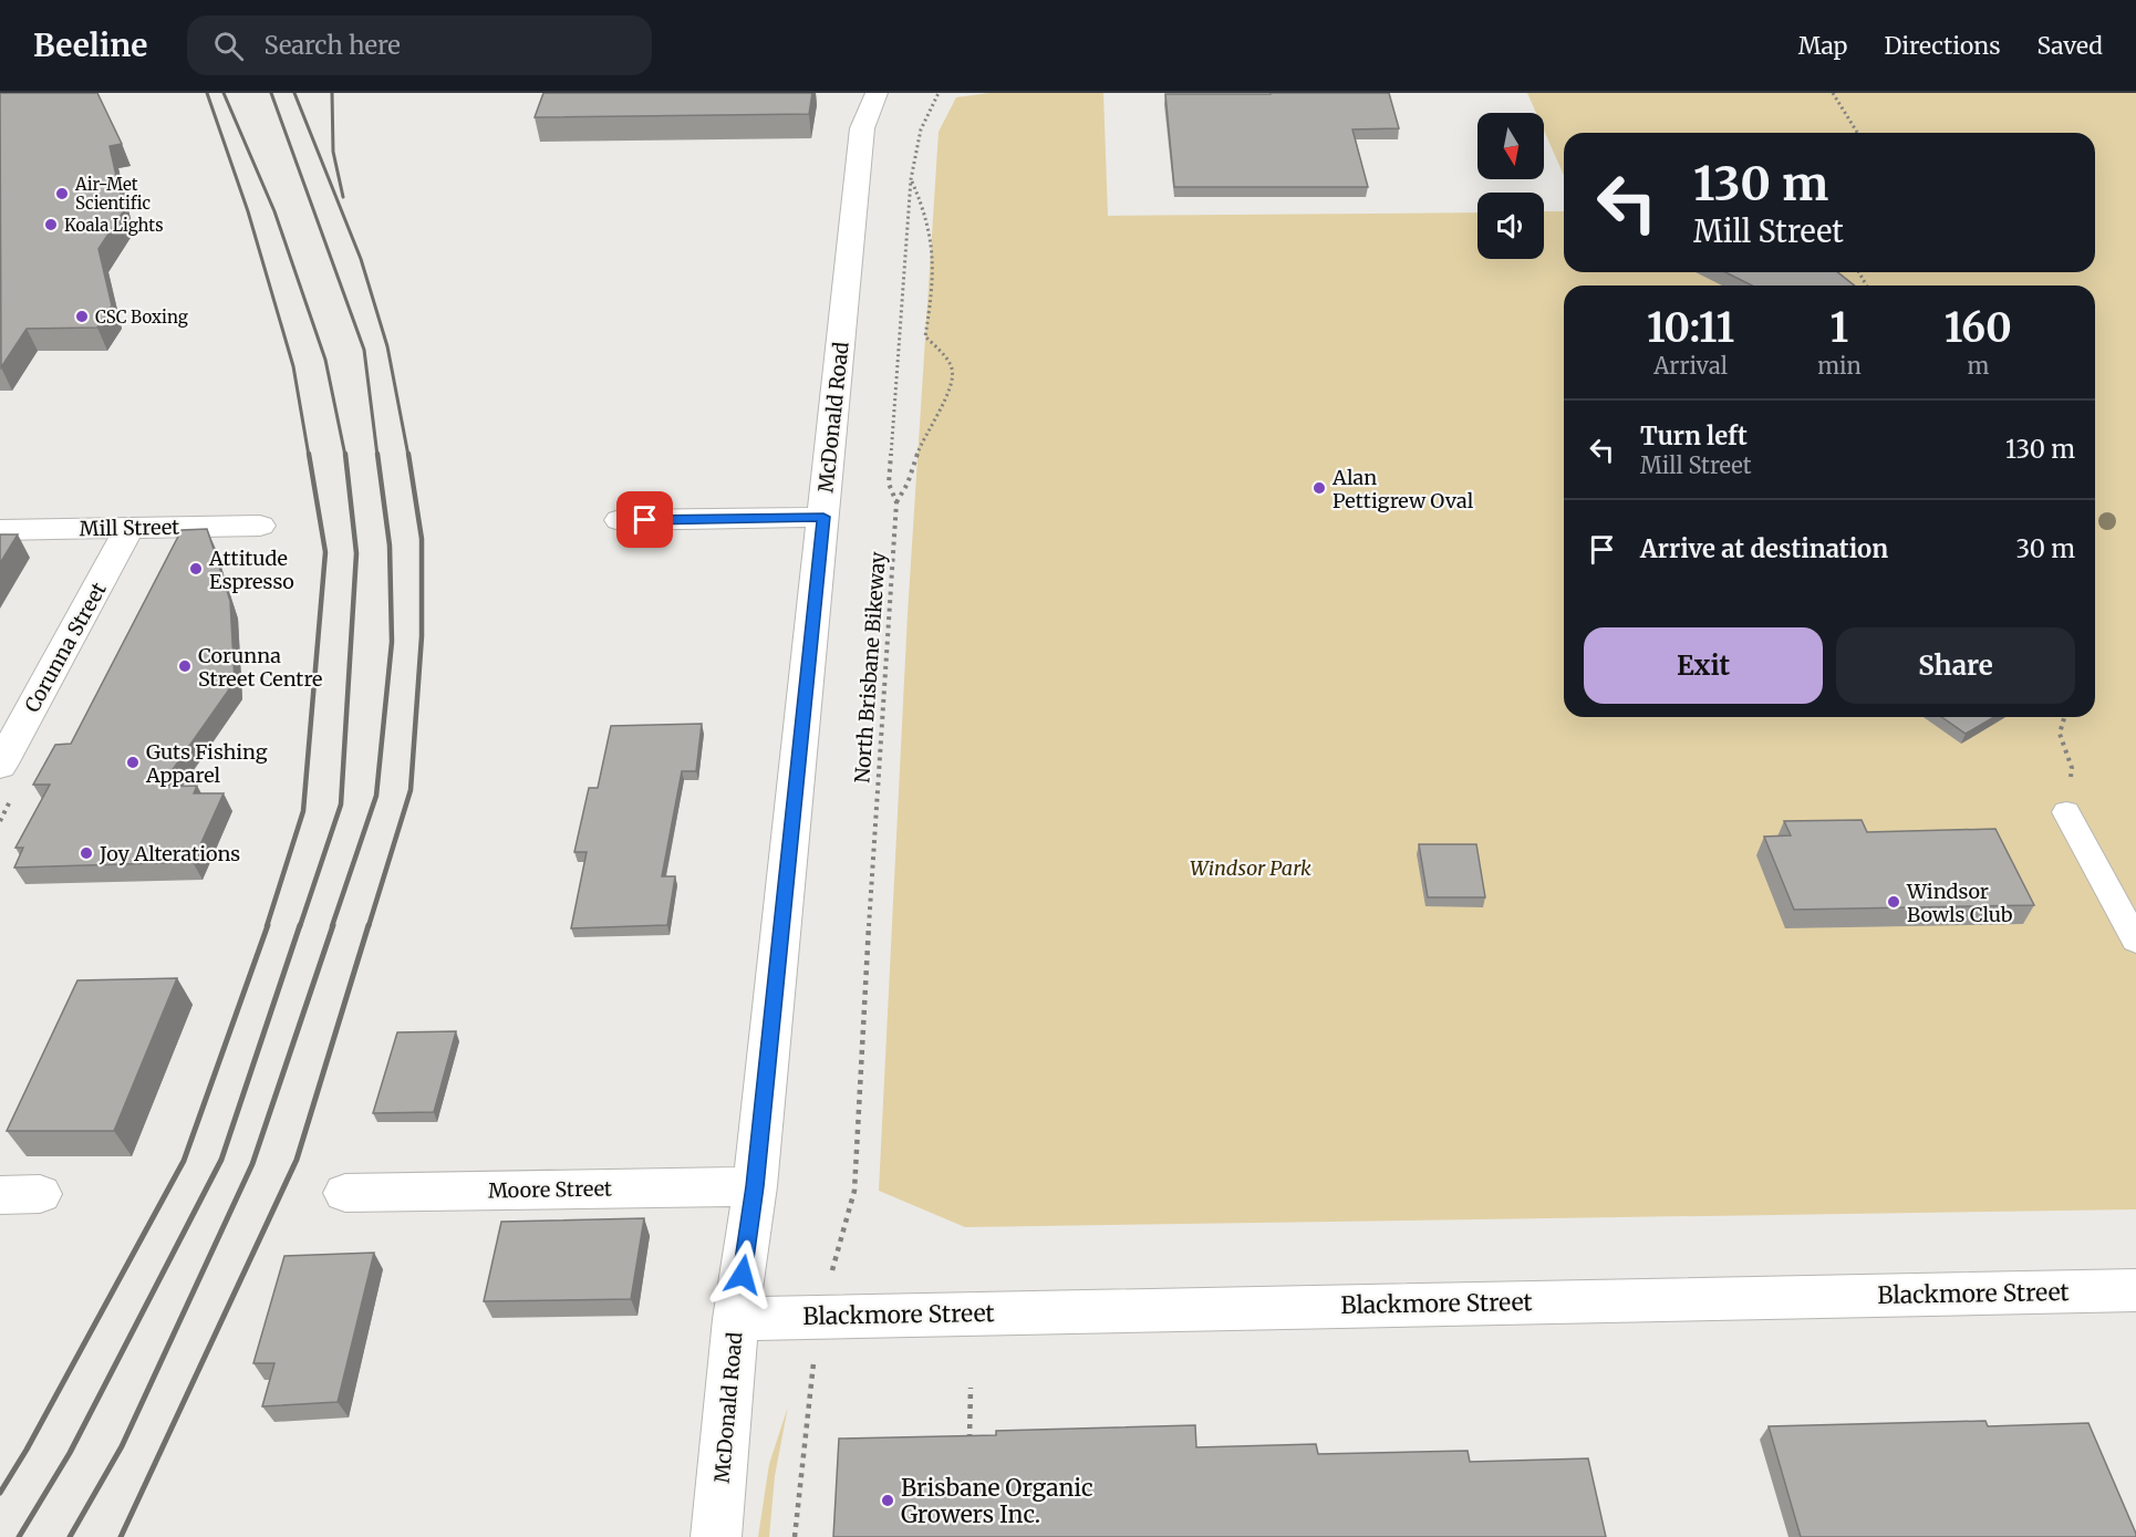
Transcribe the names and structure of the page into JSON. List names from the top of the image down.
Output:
{
  "streets": {
    "street": [
      "McDonald Road",
      "Mill Street",
      "Corunna Street",
      "Moore Street",
      "Blackmore Street"
    ],
    "path": ["North Brisbane Bikeway"]
  },
  "crossings": [
    ["McDonald Road", "Moore Street"],
    ["McDonald Road", "Blackmore Street"],
    ["Mill Street", "Corunna Street"]
  ],
  "parks": ["Windsor Park"],
  "places": [
    "Air-Met Scientific",
    "Koala Lights",
    "CSC Boxing",
    "Alan Pettigrew Oval",
    "Attitude Espresso",
    "Corunna Street Centre",
    "Guts Fishing Apparel",
    "Joy Alterations",
    "Windsor Bowls Club",
    "Brisbane Organic Growers Inc."
  ],
  "north": "bottom",
  "page": {
    "header": "Beeline",
    "search": "Search here",
    "nav": ["Map", "Directions", "Saved"],
    "turn": ["130 m", "Mill Street"],
    "eta": [
      "10:11",
      "Arrival",
      "1",
      "min",
      "160",
      "m"
    ],
    "list": [
      {
        "name": "Turn left",
        "note": "Mill Street",
        "value": "130 m"
      },
      {
        "name": "Arrive at destination",
        "value": "30 m"
      }
    ],
    "buttons": ["Exit", "Share"]
  }
}
